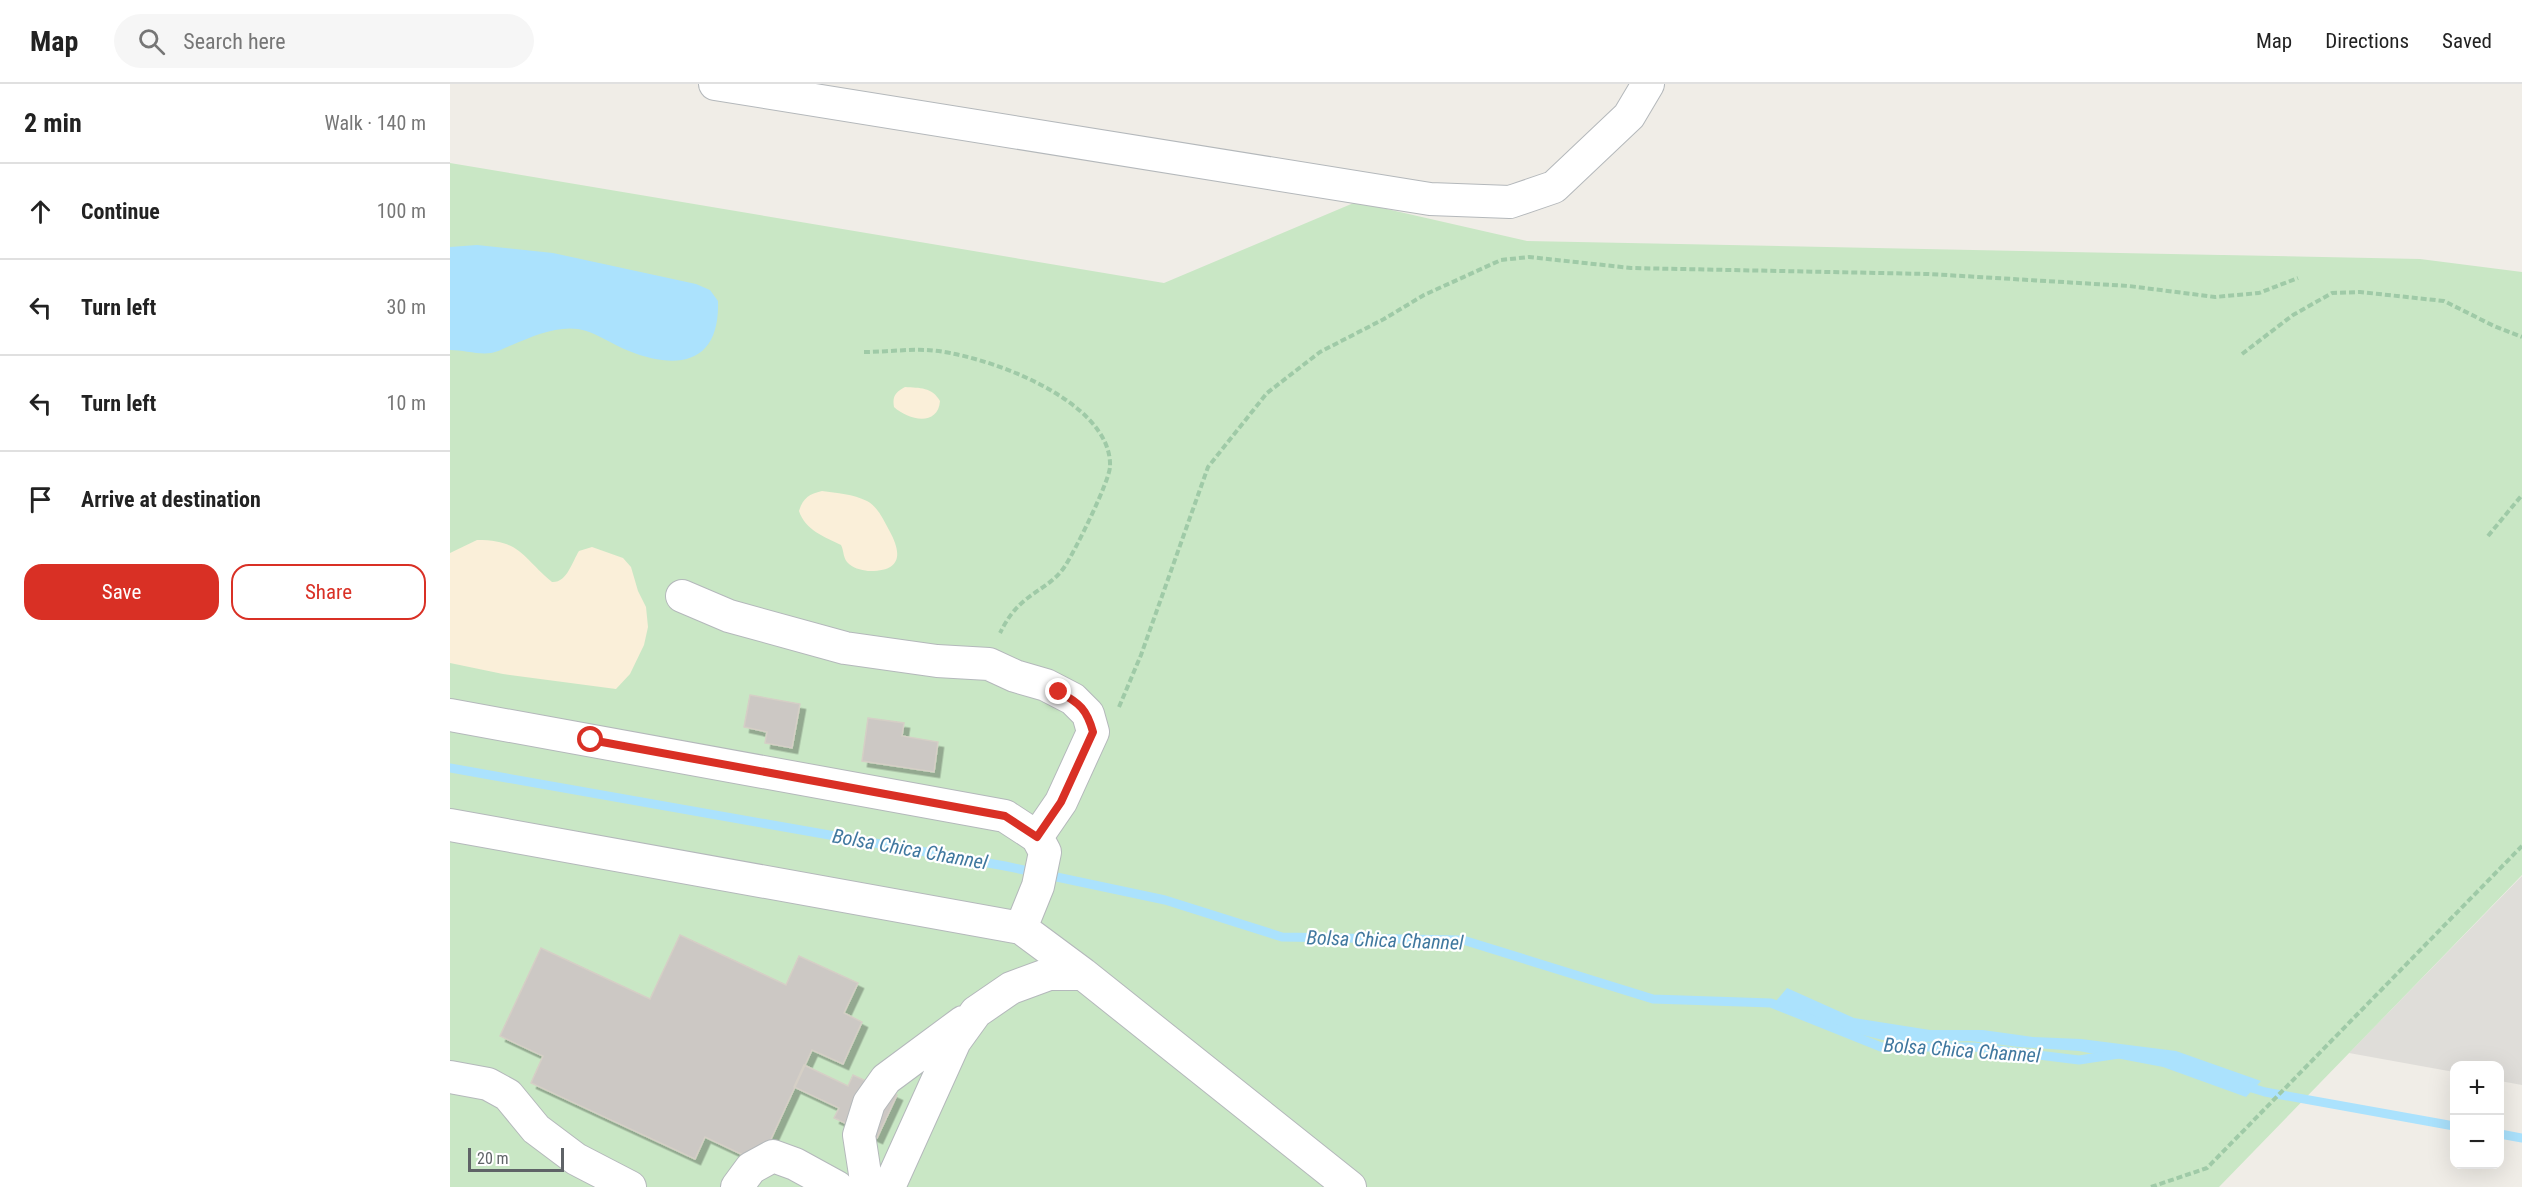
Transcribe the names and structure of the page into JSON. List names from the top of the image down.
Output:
{
  "water": ["Bolsa Chica Channel"],
  "scale_bar": "20 m",
  "page": {
    "header": "Map",
    "search": "Search here",
    "nav": ["Map", "Directions", "Saved"],
    "heading": ["2 min", "Walk · 140 m"],
    "list": [
      ["Continue", "100 m"],
      ["Turn left", "30 m"],
      ["Turn left", "10 m"],
      "Arrive at destination"
    ],
    "buttons": ["Save", "Share"],
    "map_buttons": ["+", "−"],
    "scale": "20 m"
  }
}
